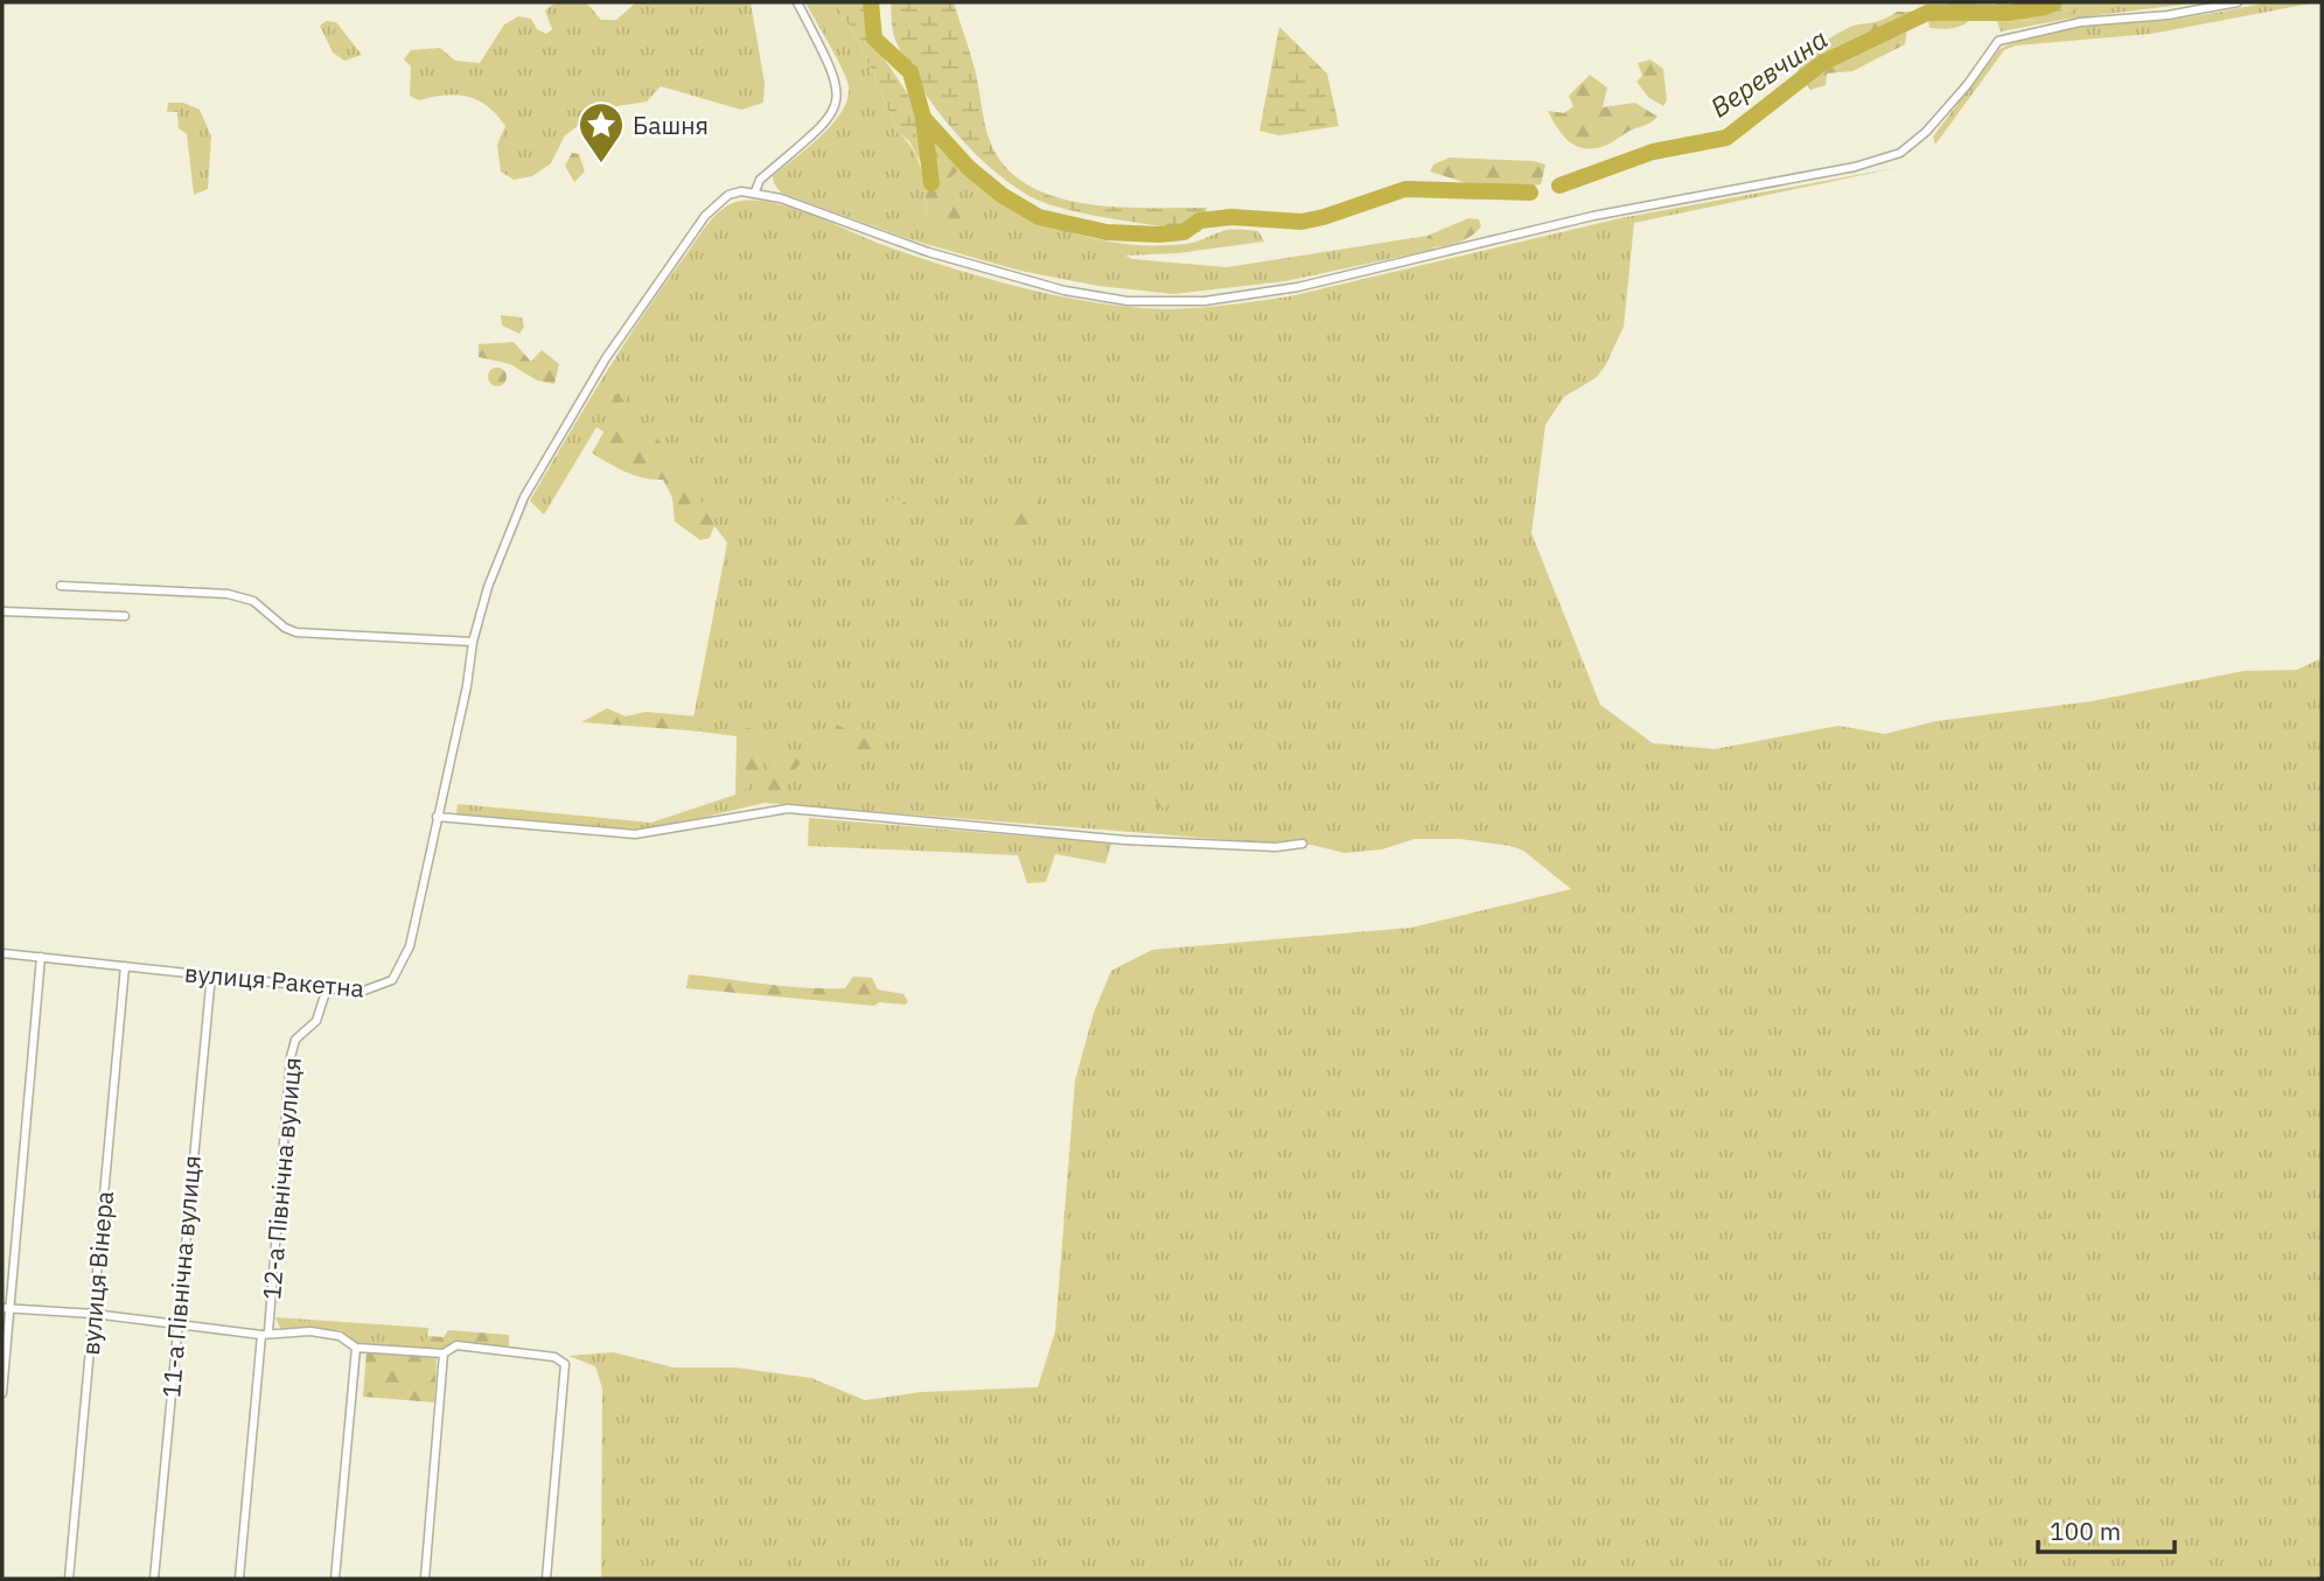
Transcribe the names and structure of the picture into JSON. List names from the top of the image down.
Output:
{
  "streets": {
    "street": [
      "вулиця Ракетна",
      "12-а Північна вулиця",
      "вулиця Вінера",
      "11-а Північна вулиця"
    ]
  },
  "crossings": [
    ["вулиця Ракетна", "12-а Північна вулиця"],
    ["вулиця Ракетна", "вулиця Вінера"],
    ["вулиця Ракетна", "11-а Північна вулиця"]
  ],
  "water": ["Веревчина"],
  "places": {
    "place": ["Башня"]
  },
  "scale_bar": "100 m"
}
